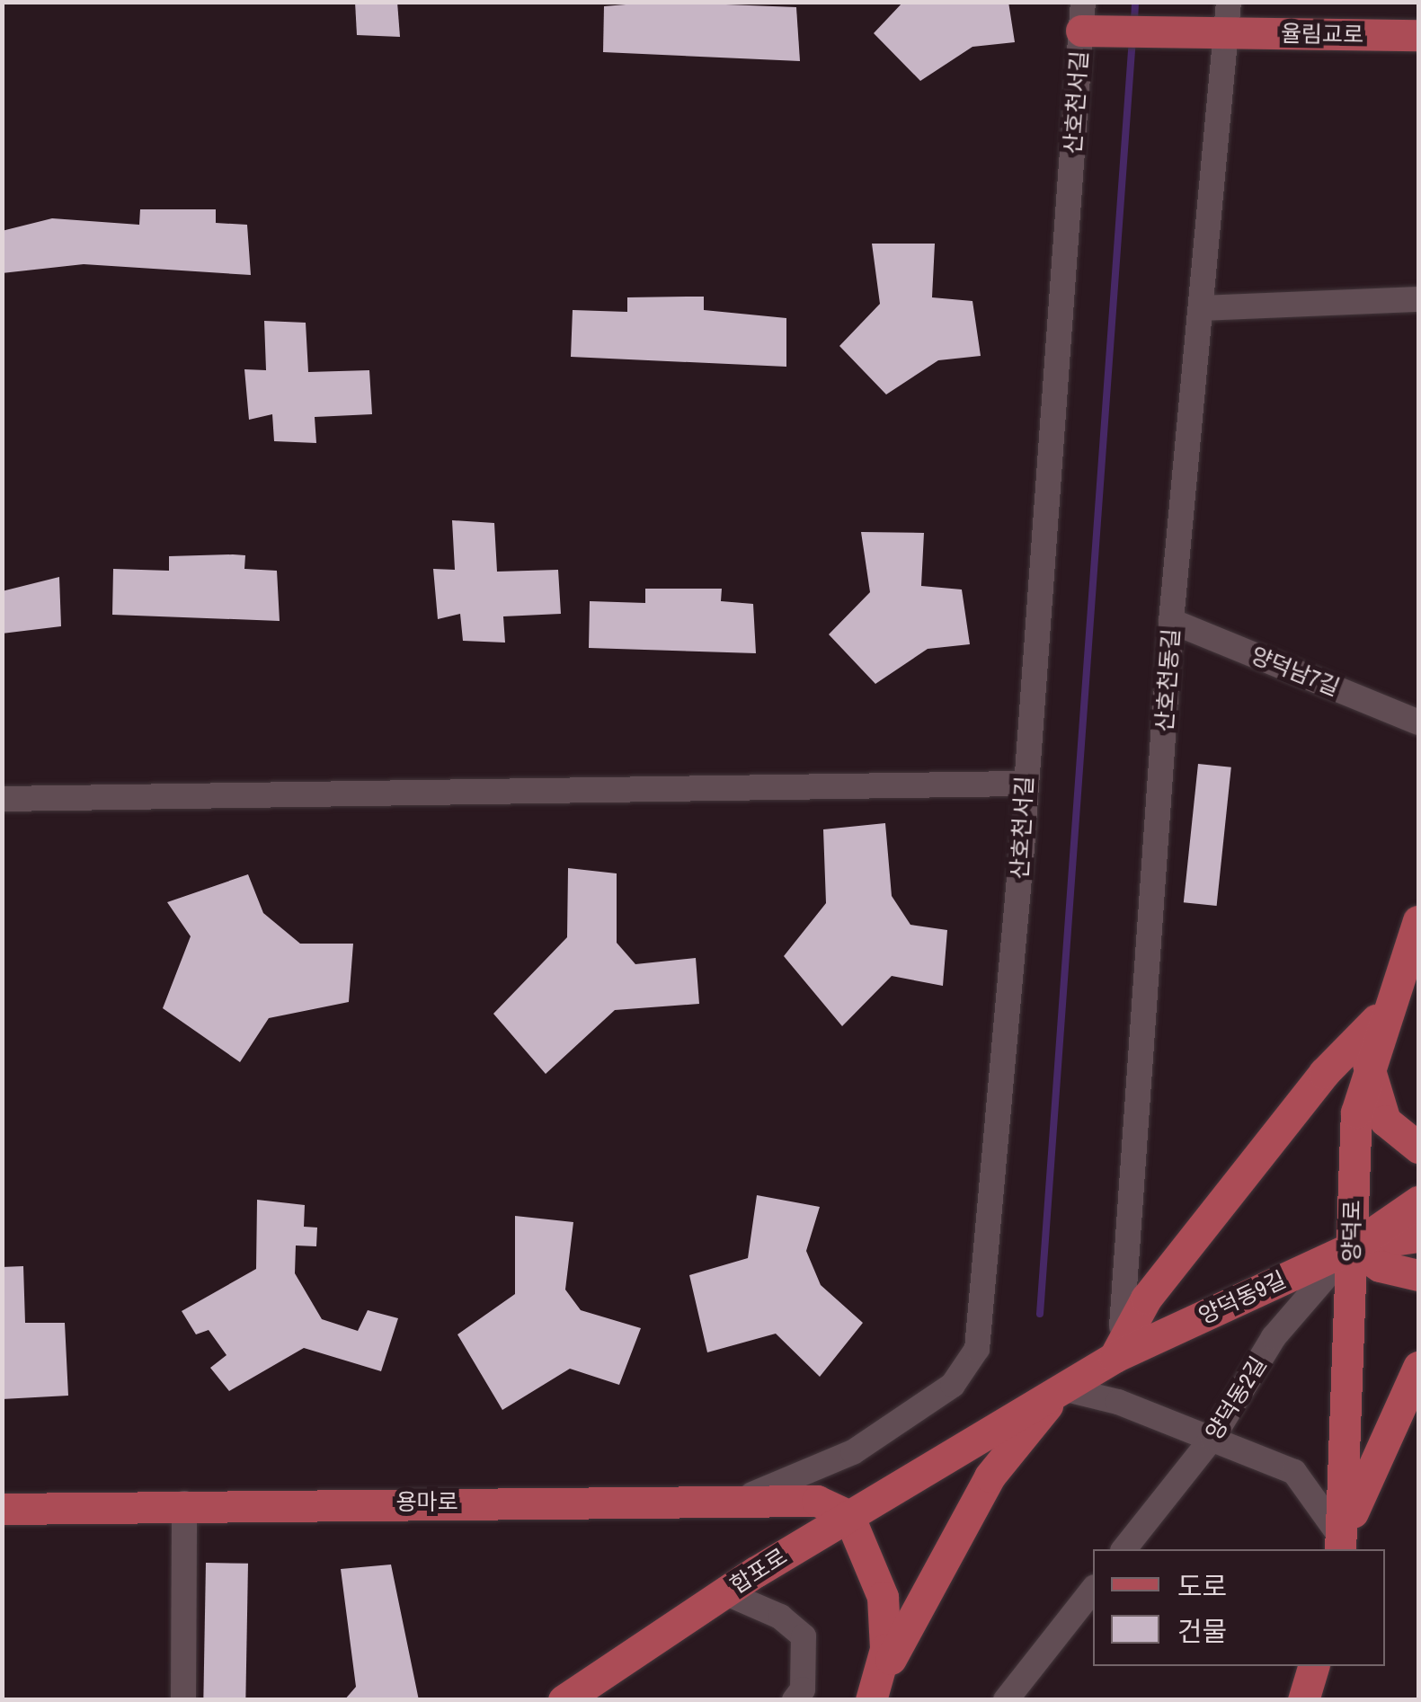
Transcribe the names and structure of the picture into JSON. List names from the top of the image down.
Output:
{
  "streets": {
    "main road": [
      "율림교로",
      "양덕로",
      "양덕동9길",
      "용마로",
      "합포로"
    ],
    "street": [
      "산호천서길",
      "양덕남7길",
      "산호천동길",
      "양덕동2길"
    ]
  },
  "crossings": [
    ["율림교로", "산호천서길"],
    ["율림교로", "산호천동길"],
    ["산호천서길", "용마로"],
    ["양덕남7길", "산호천동길"],
    ["산호천동길", "양덕동9길"],
    ["양덕로", "양덕동9길"],
    ["양덕로", "양덕동2길"],
    ["양덕동9길", "양덕동2길"],
    ["양덕동9길", "합포로"],
    ["용마로", "합포로"]
  ],
  "legend": ["도로", "건물"]
}
